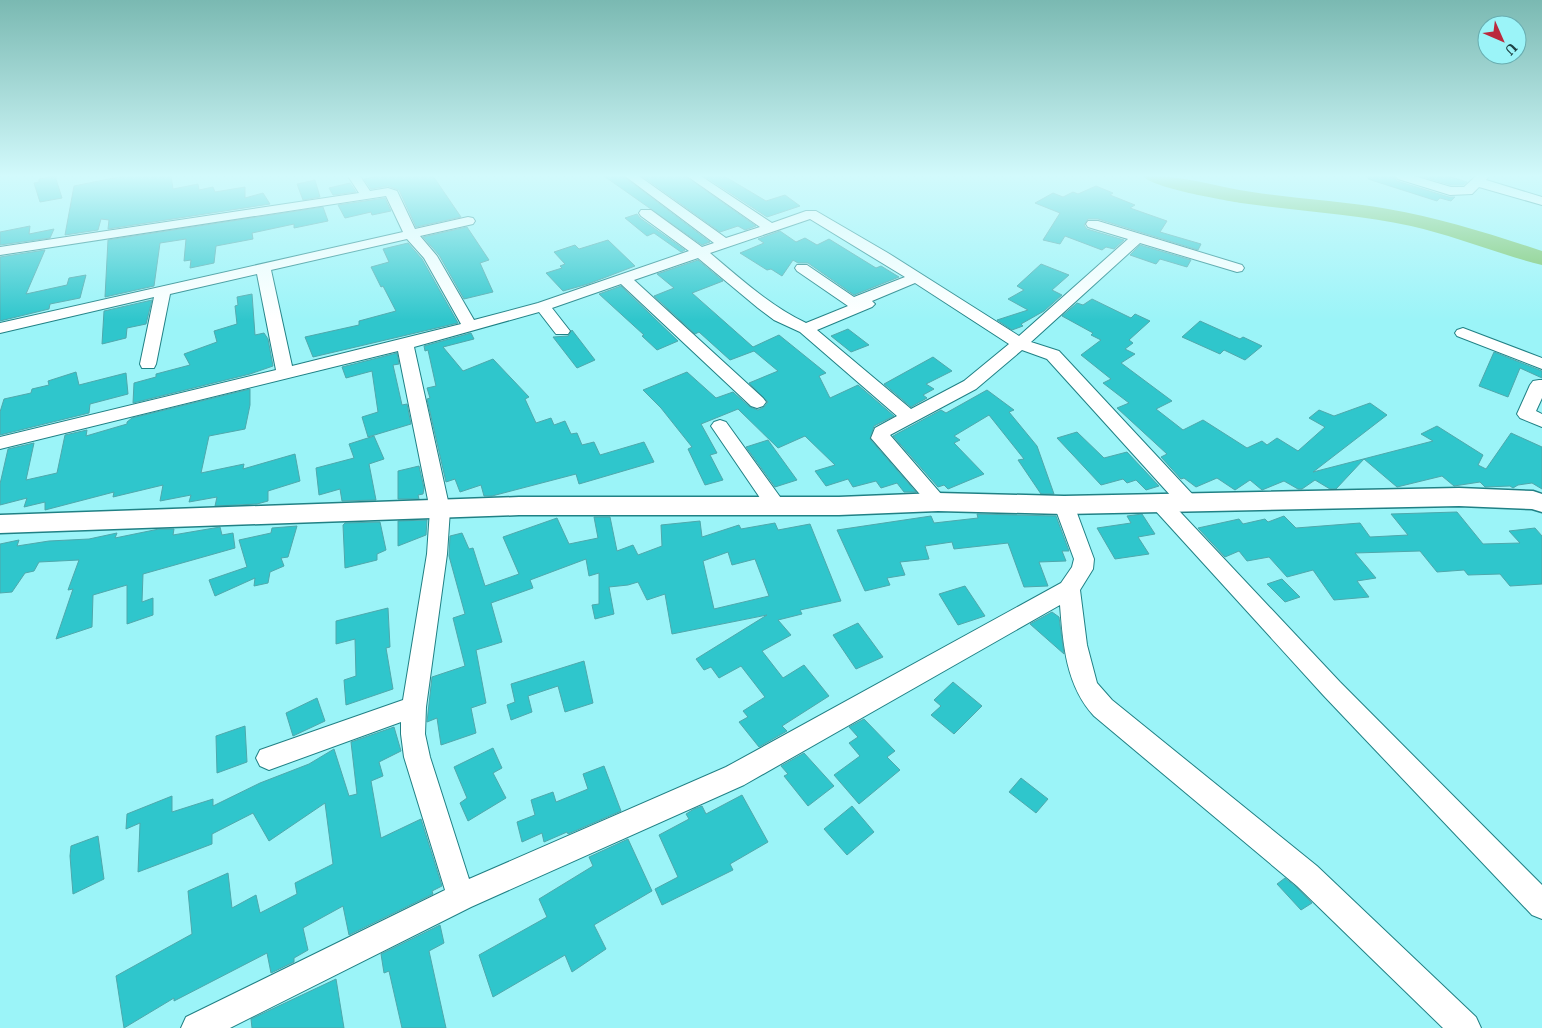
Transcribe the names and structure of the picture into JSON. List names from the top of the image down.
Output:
{
  "north": "bottom right"
}
